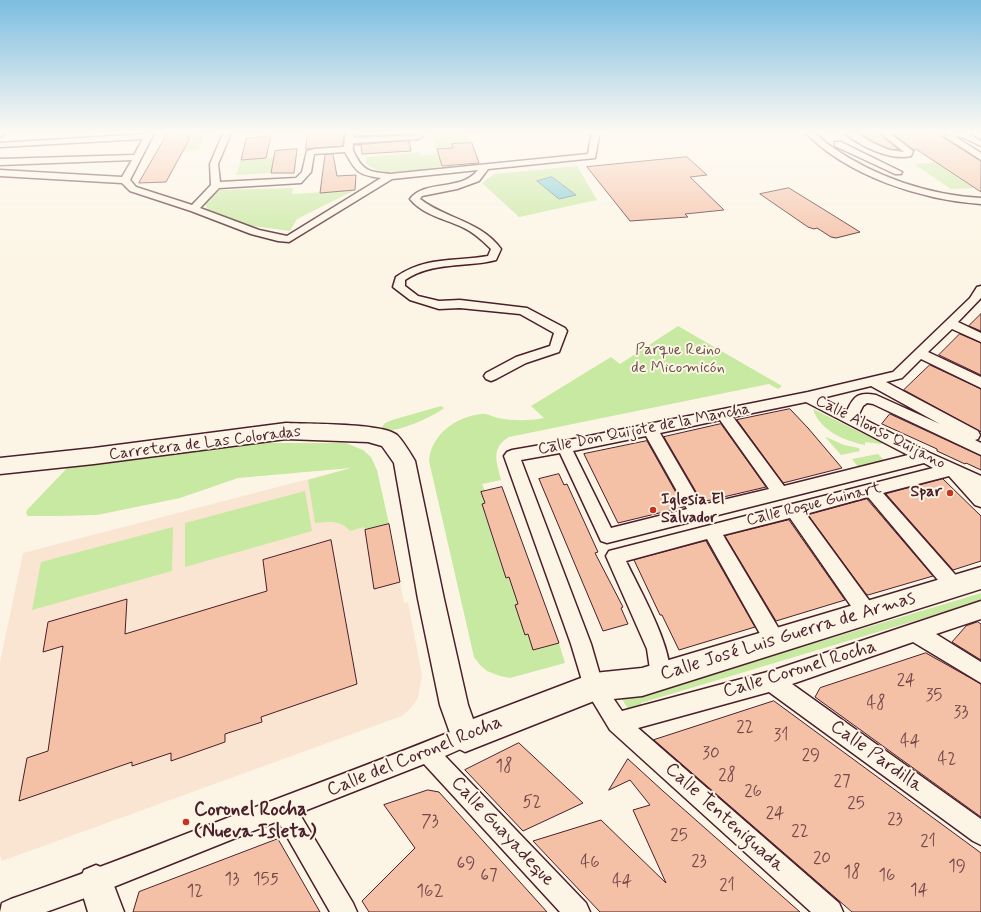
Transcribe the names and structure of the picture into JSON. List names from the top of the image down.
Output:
{
  "streets": {
    "street": [
      "Calle Don Quijote de la Mancha",
      "Calle Alonso Quijano",
      "Carretera de Las Coloradas",
      "Calle Roque Guinart",
      "Calle José Luis Guerra de Armas",
      "Calle Coronel Rocha",
      "Calle del Coronel Rocha",
      "Calle Pardilla",
      "Calle Tenteniguada",
      "Calle Guayadeque"
    ]
  },
  "crossings": [
    ["Calle Don Quijote de la Mancha", "Calle Alonso Quijano"],
    ["Calle Don Quijote de la Mancha", "Calle José Luis Guerra de Armas"],
    ["Calle Don Quijote de la Mancha", "Calle del Coronel Rocha"],
    ["Calle Don Quijote de la Mancha", "Calle Tenteniguada"],
    ["Calle Alonso Quijano", "Calle Roque Guinart"],
    ["Carretera de Las Coloradas", "Calle del Coronel Rocha"],
    ["Calle Roque Guinart", "Calle José Luis Guerra de Armas"],
    ["Calle José Luis Guerra de Armas", "Calle del Coronel Rocha"],
    ["Calle José Luis Guerra de Armas", "Calle Tenteniguada"],
    ["Calle Coronel Rocha", "Calle Pardilla"],
    ["Calle Coronel Rocha", "Calle Tenteniguada"],
    ["Calle del Coronel Rocha", "Calle Tenteniguada"],
    ["Calle del Coronel Rocha", "Calle Guayadeque"]
  ],
  "parks": ["Parque Reino de Micomicón"],
  "places": ["Spar", "Iglesia El Salvador", "Coronel Rocha (Nueva Isleta)"],
  "house_numbers": [
    "24",
    "35",
    "48",
    "33",
    "22",
    "31",
    "44",
    "30",
    "29",
    "42",
    "18",
    "28",
    "27",
    "26",
    "52",
    "25",
    "24",
    "23",
    "73",
    "22",
    "25",
    "21",
    "20",
    "23",
    "46",
    "69",
    "19",
    "18",
    "67",
    "16",
    "13",
    "155",
    "44",
    "21",
    "14",
    "12",
    "162"
  ]
}
